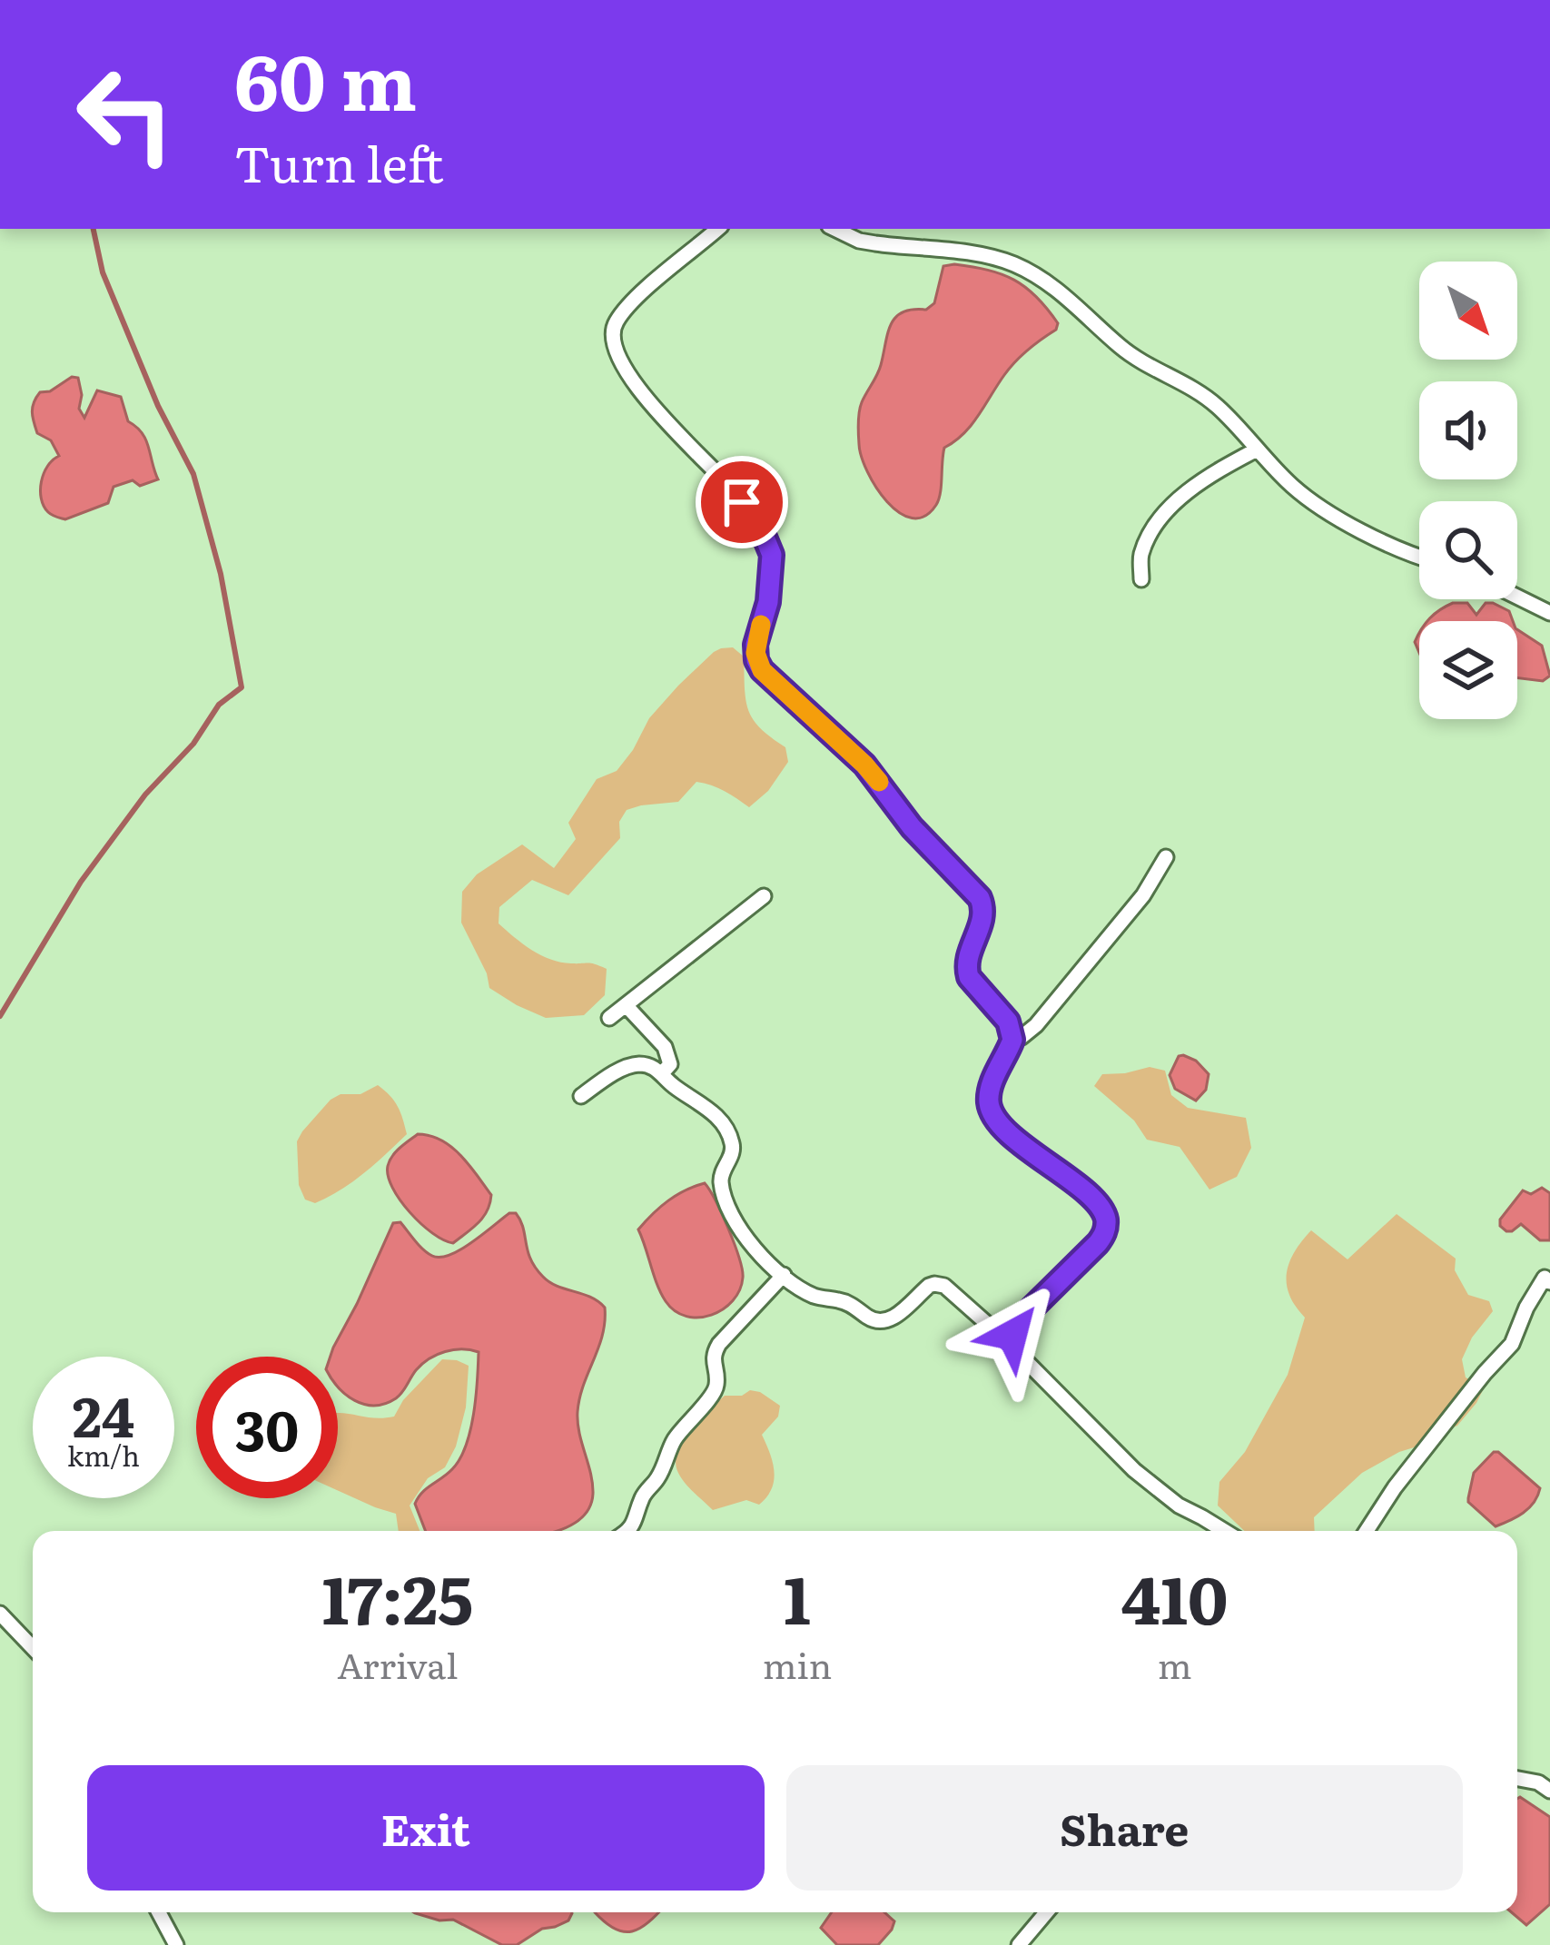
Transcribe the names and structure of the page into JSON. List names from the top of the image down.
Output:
{
  "north": "bottom right",
  "page": {
    "turn": ["60 m", "Turn left"],
    "speed": "24 km/h",
    "limit": "30",
    "eta": [
      "17:25",
      "Arrival",
      "1",
      "min",
      "410",
      "m"
    ],
    "buttons": ["Exit", "Share"]
  }
}
